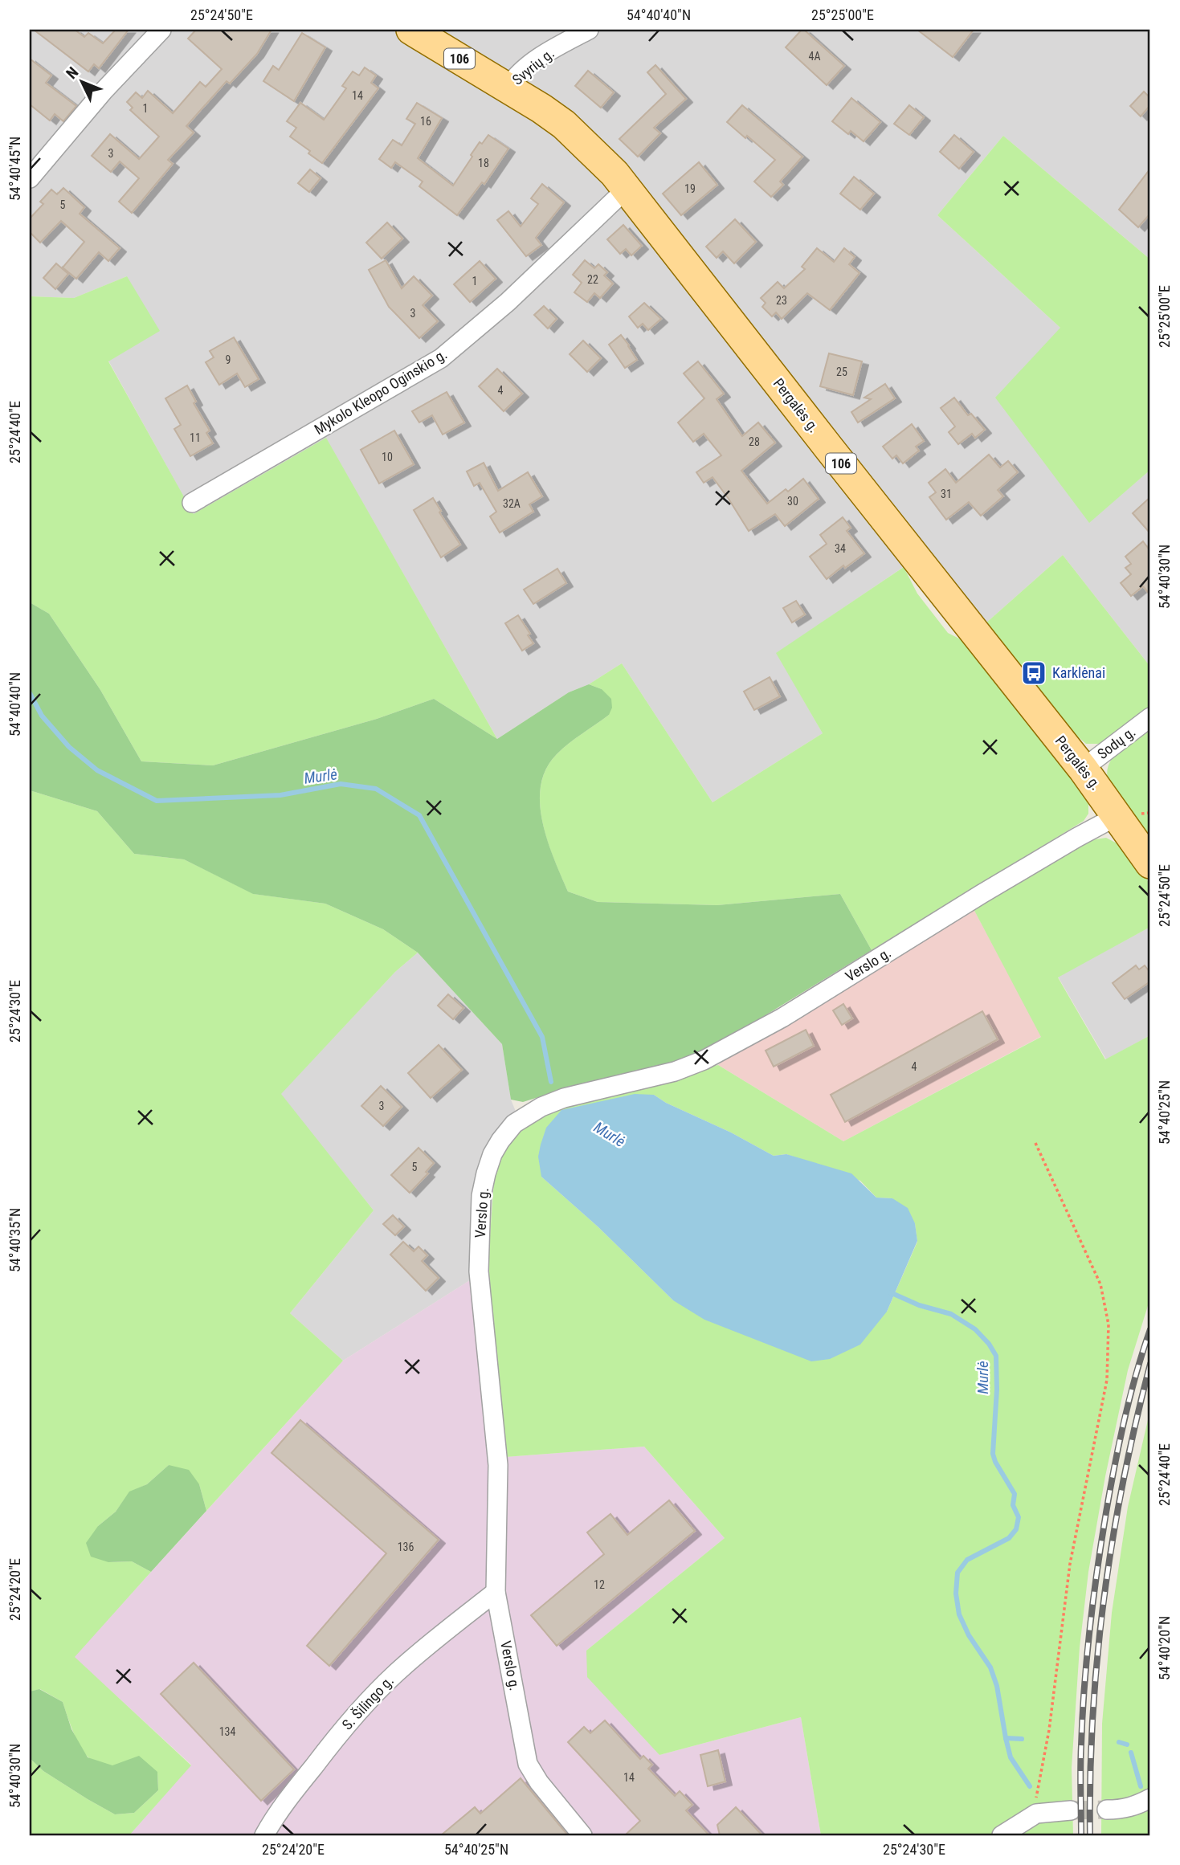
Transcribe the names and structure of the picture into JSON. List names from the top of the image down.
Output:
{
  "streets": {
    "main road": ["106", "Pergalės g."],
    "street": [
      "Svyrių g.",
      "Mykolo Kleopo Oginskio g.",
      "Sodų g.",
      "Verslo g.",
      "S. Šilingo g."
    ]
  },
  "crossings": [
    ["Svyrių g.", "Pergalės g."],
    ["Mykolo Kleopo Oginskio g.", "Pergalės g."],
    ["Pergalės g.", "Sodų g."],
    ["Pergalės g.", "Verslo g."],
    ["Verslo g.", "S. Šilingo g."]
  ],
  "water": ["Murlė"],
  "places": {
    "bus stop": ["Karklėnai"]
  },
  "house_numbers": [
    "4A",
    "14",
    "1",
    "16",
    "3",
    "18",
    "19",
    "5",
    "22",
    "1",
    "23",
    "3",
    "9",
    "25",
    "4",
    "11",
    "28",
    "10",
    "31",
    "30",
    "32A",
    "34",
    "4",
    "3",
    "5",
    "136",
    "12",
    "134",
    "14"
  ],
  "north": "top left",
  "coordinates": [
    "25°24'50\"E",
    "54°40'40\"N",
    "25°25'00\"E",
    "54°40'45\"N",
    "25°24'40\"E",
    "54°40'30\"N",
    "25°24'30\"E",
    "54°40'25\"N",
    "54°40'35\"N",
    "25°24'20\"E",
    "54°40'20\"N"
  ]
}
